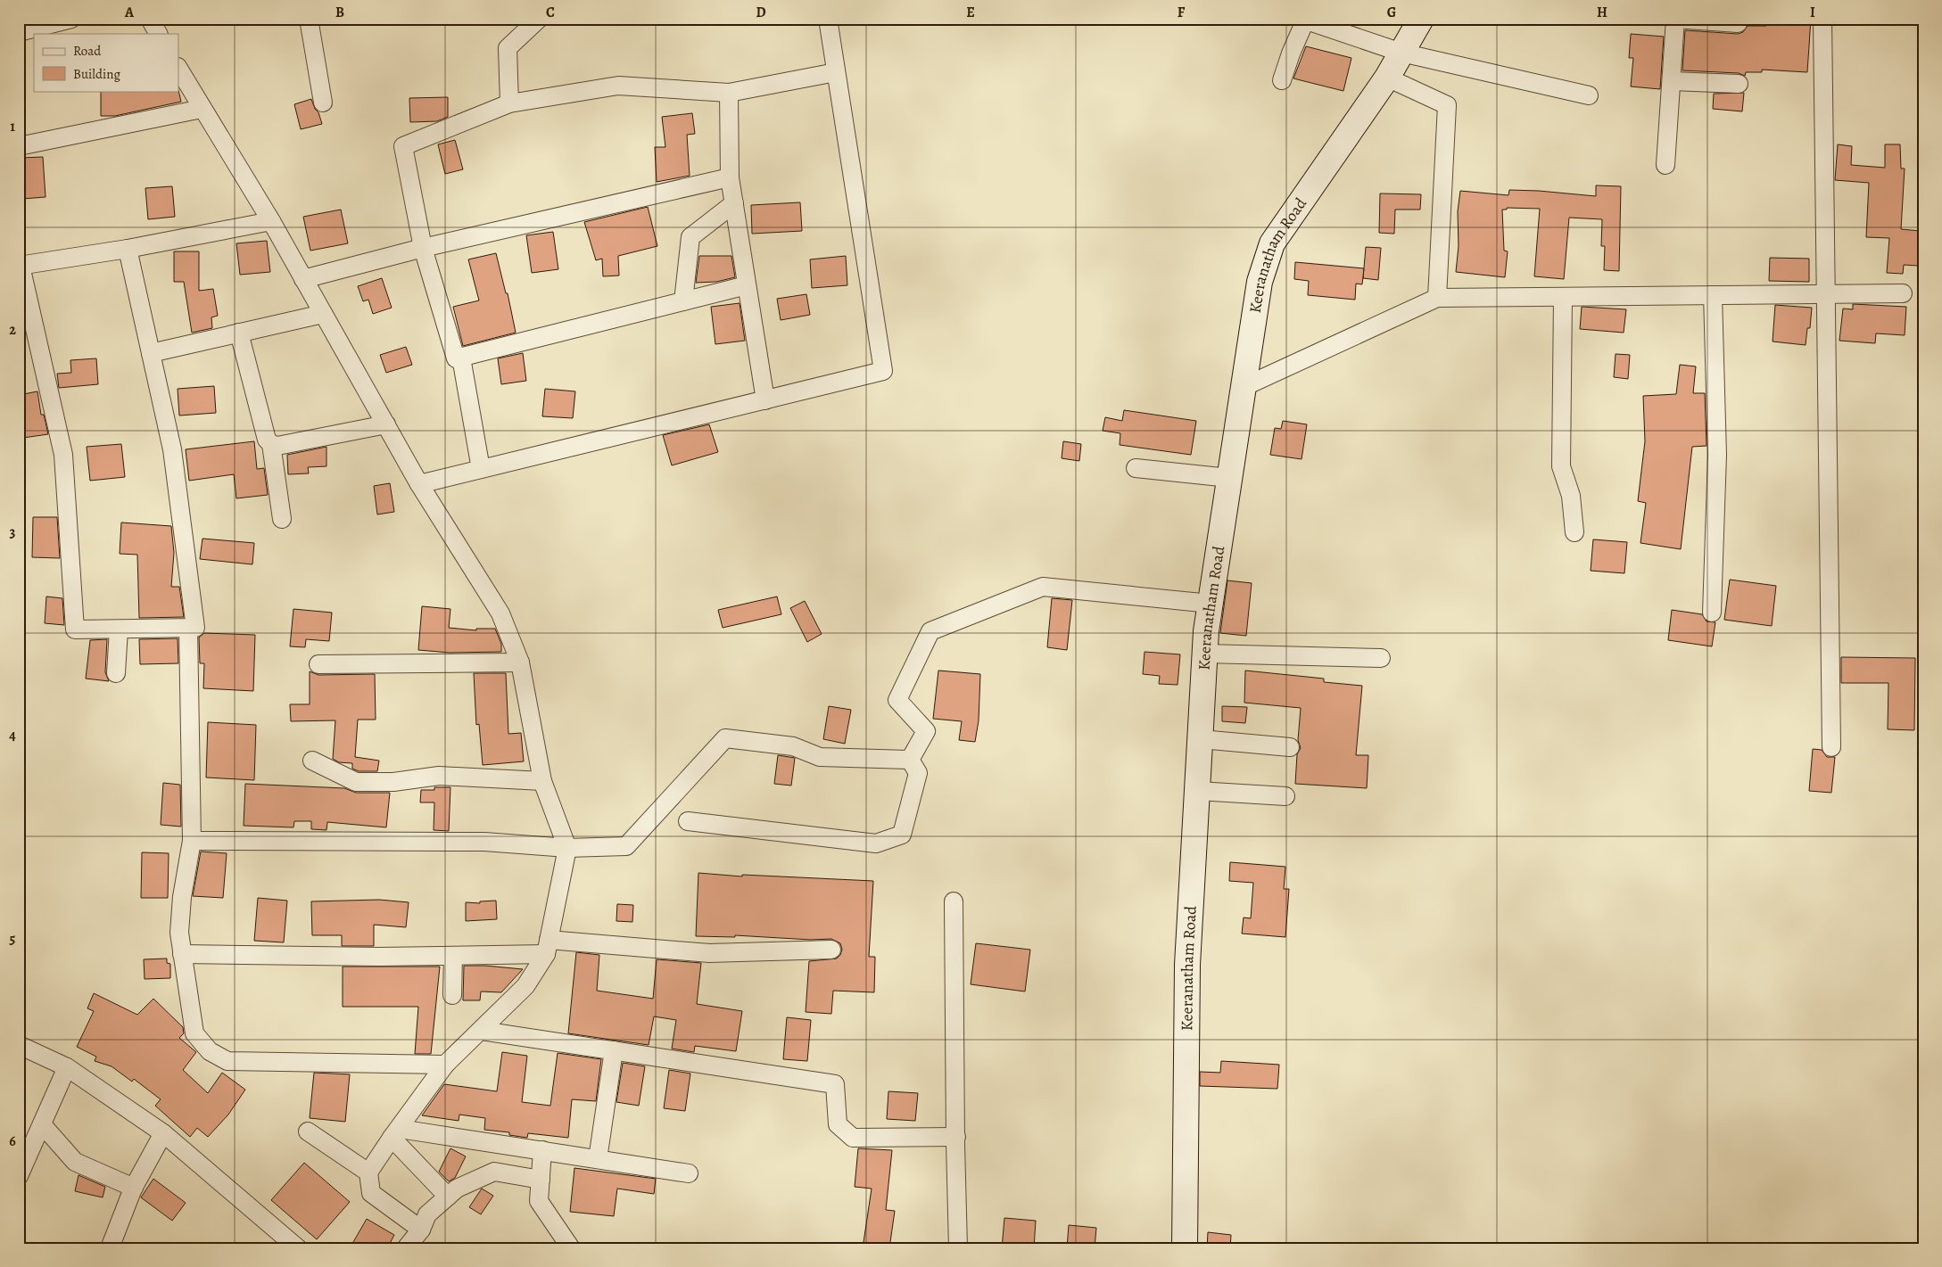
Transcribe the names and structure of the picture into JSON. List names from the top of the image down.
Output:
{
  "streets": {
    "street": ["Keeranatham Road"]
  },
  "legend": ["Road", "Building"],
  "grid": {
    "columns": [
      "A",
      "B",
      "C",
      "D",
      "E",
      "F",
      "G",
      "H",
      "I"
    ],
    "rows": [
      "1",
      "2",
      "3",
      "4",
      "5",
      "6"
    ]
  }
}
